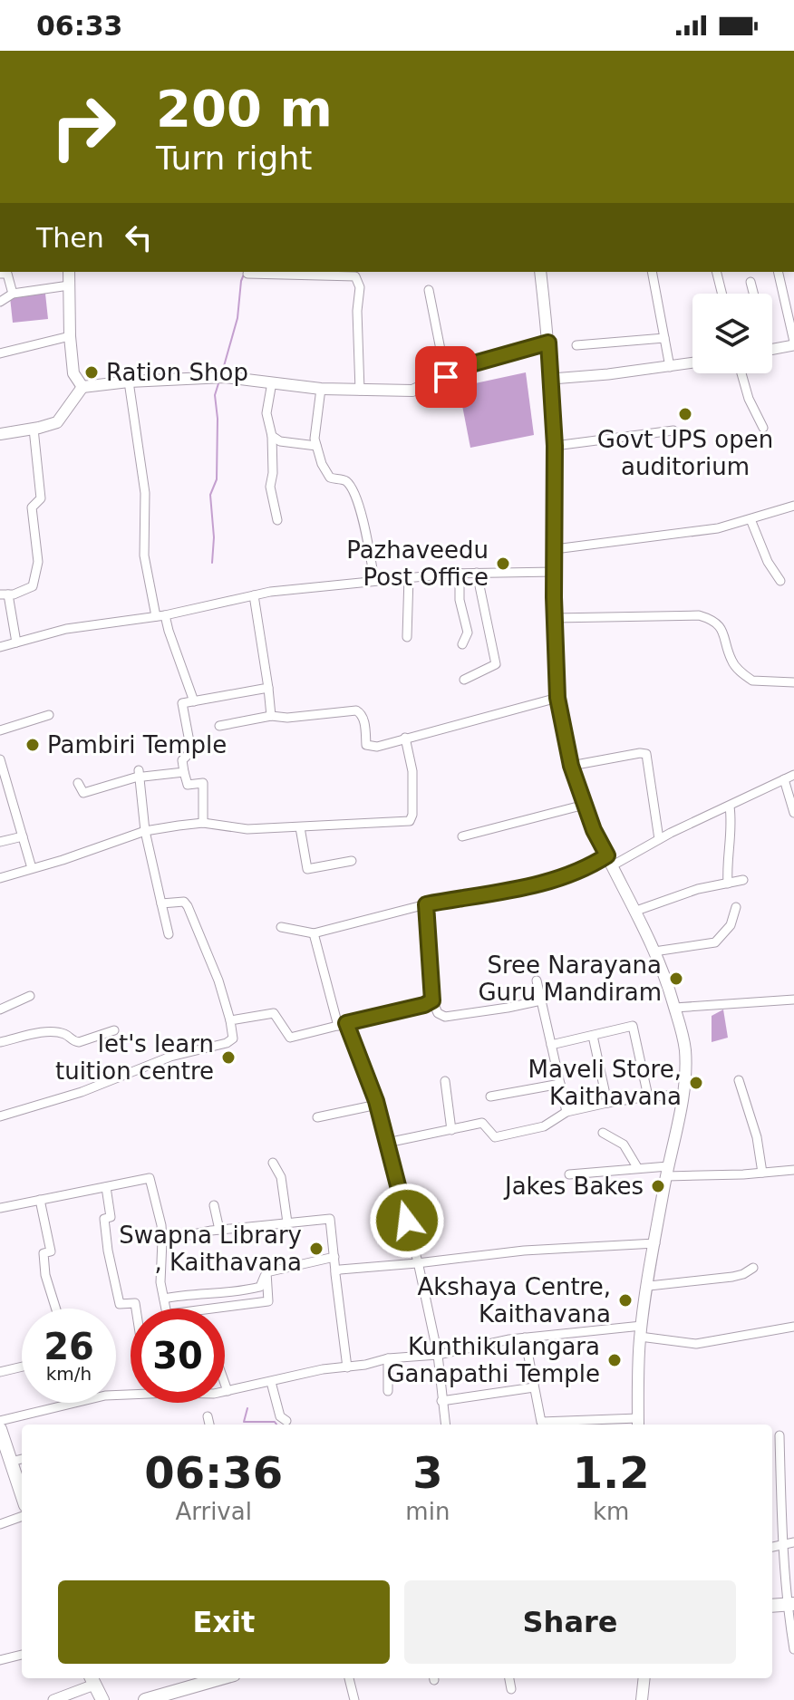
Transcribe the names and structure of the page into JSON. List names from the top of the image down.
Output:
{
  "places": [
    "Ration Shop",
    "Govt UPS open auditorium",
    "Pazhaveedu Post Office",
    "Pambiri Temple",
    "Sree Narayana Guru Mandiram",
    "let's learn tuition centre",
    "Maveli Store, Kaithavana",
    "Jakes Bakes",
    "Swapna Library , Kaithavana",
    "Akshaya Centre, Kaithavana",
    "Kunthikulangara Ganapathi Temple"
  ],
  "page": {
    "status": "06:33",
    "turn": ["200 m", "Turn right"],
    "then": "Then",
    "speed": "26 km/h",
    "limit": "30",
    "eta": [
      "06:36",
      "Arrival",
      "3",
      "min",
      "1.2",
      "km"
    ],
    "buttons": ["Exit", "Share"]
  }
}
